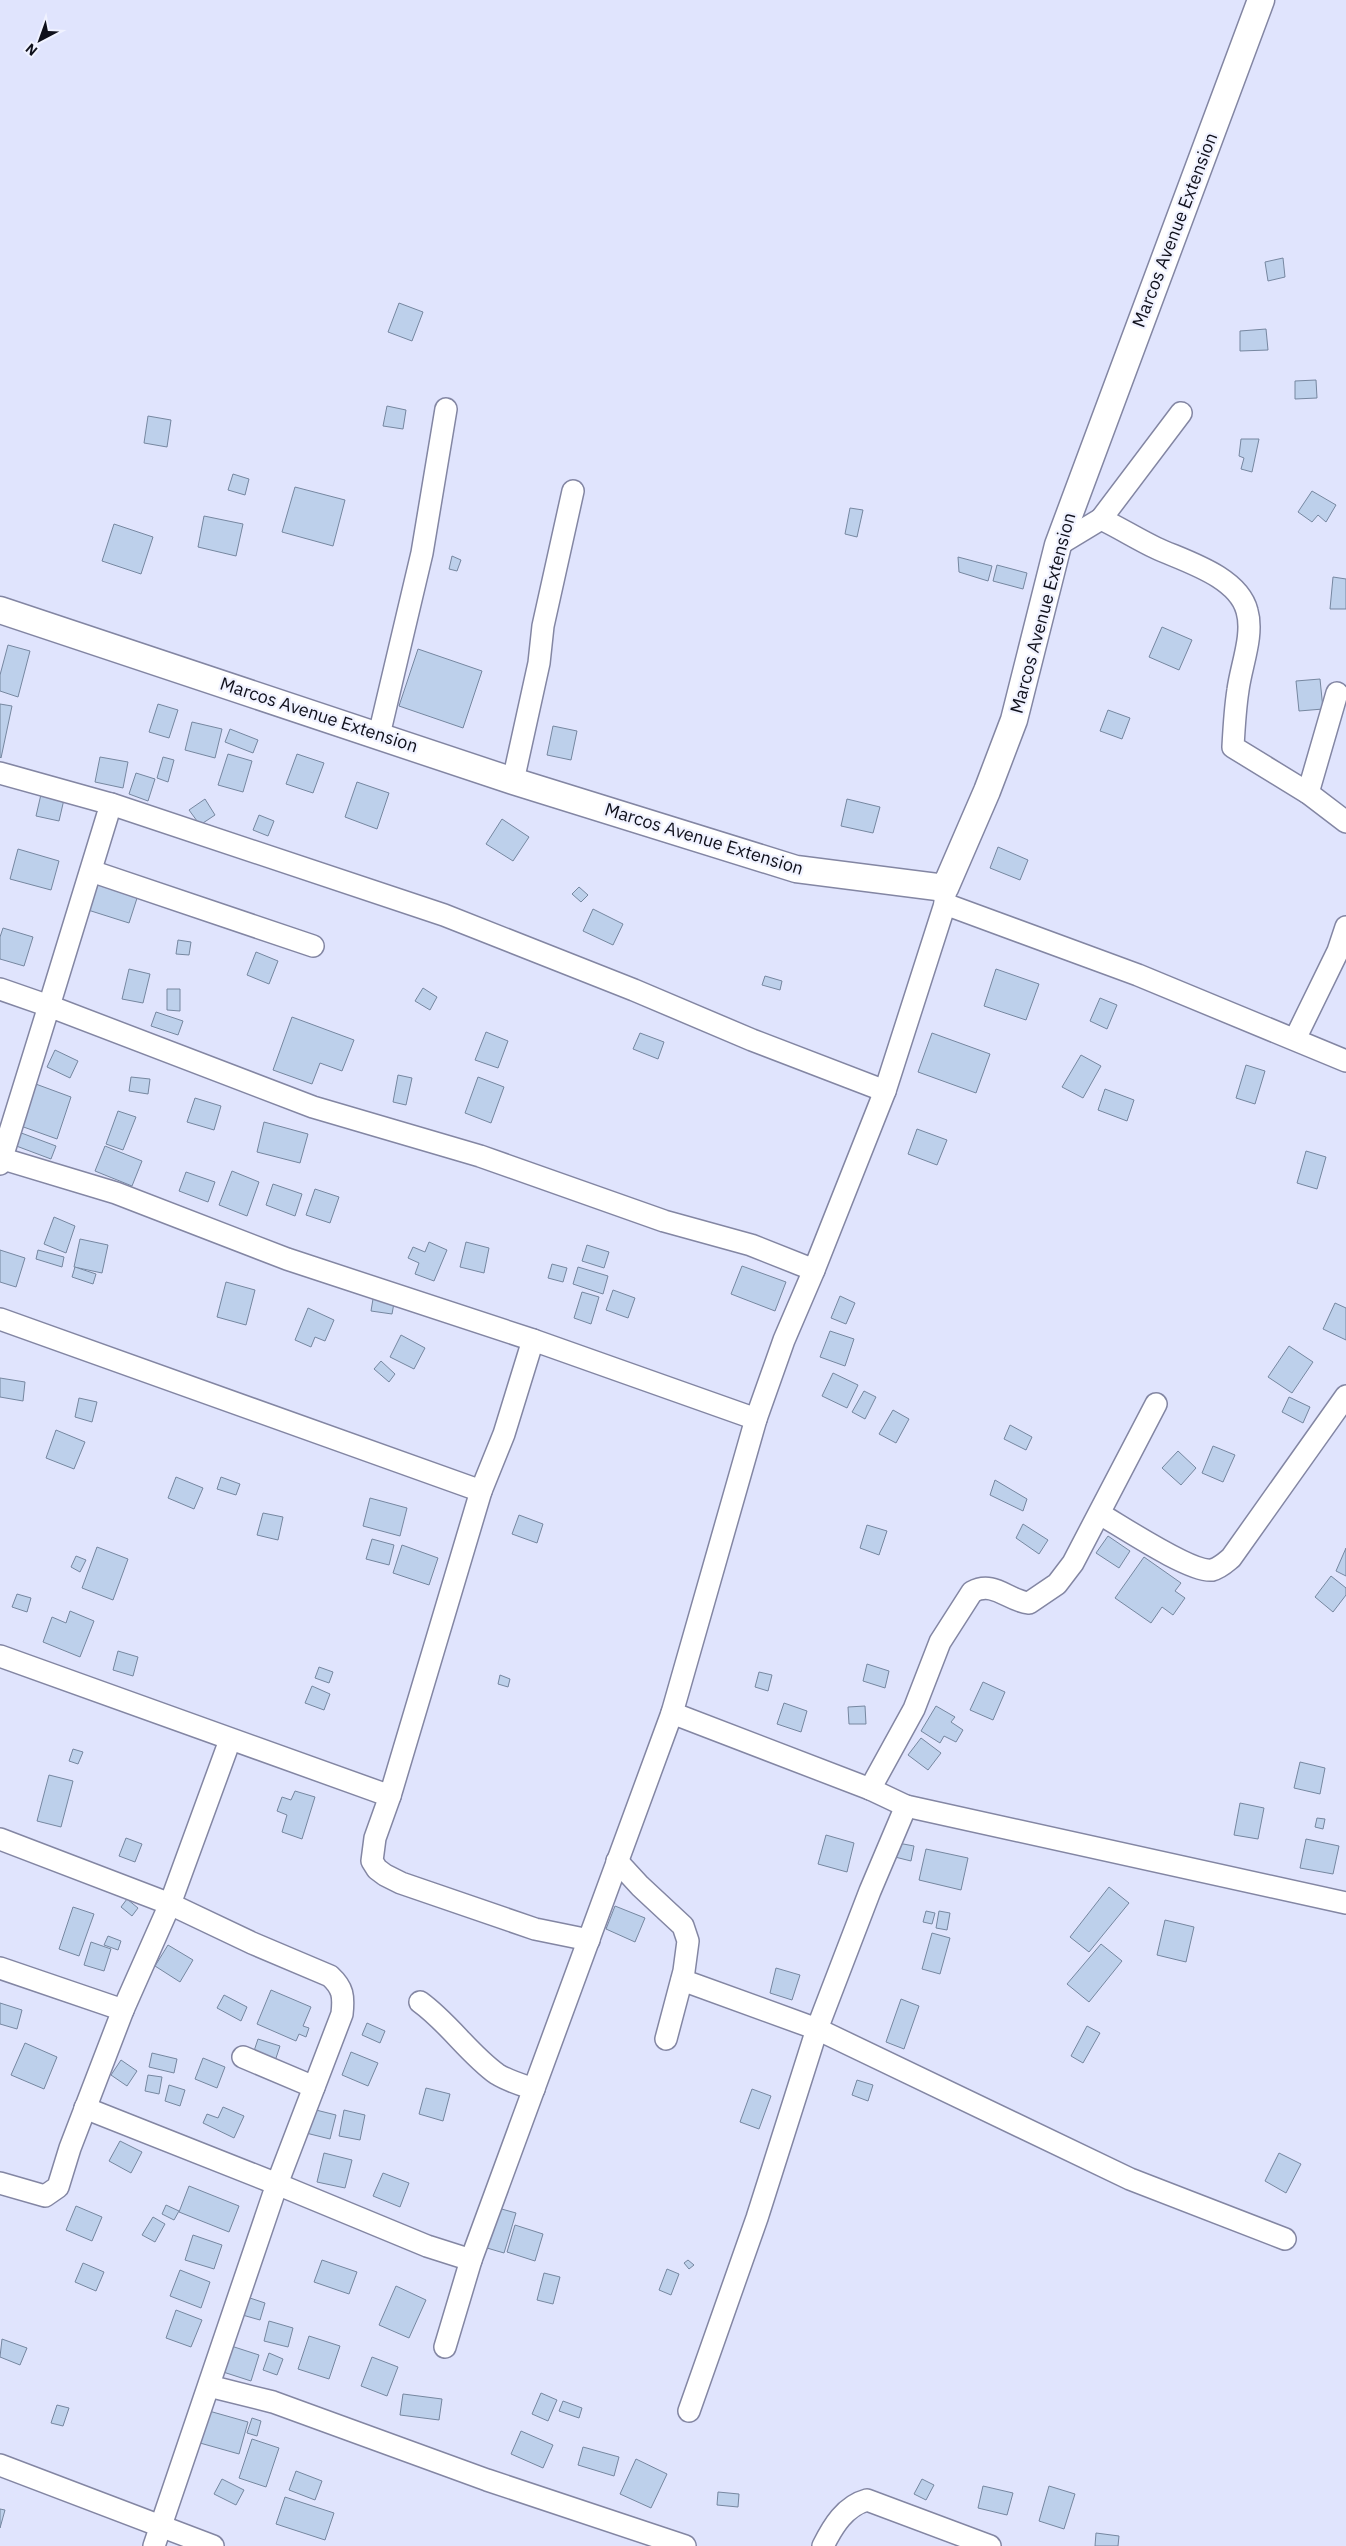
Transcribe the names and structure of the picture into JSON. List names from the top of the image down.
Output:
{
  "streets": {
    "street": ["Marcos Avenue Extension"]
  },
  "north": "bottom left"
}
